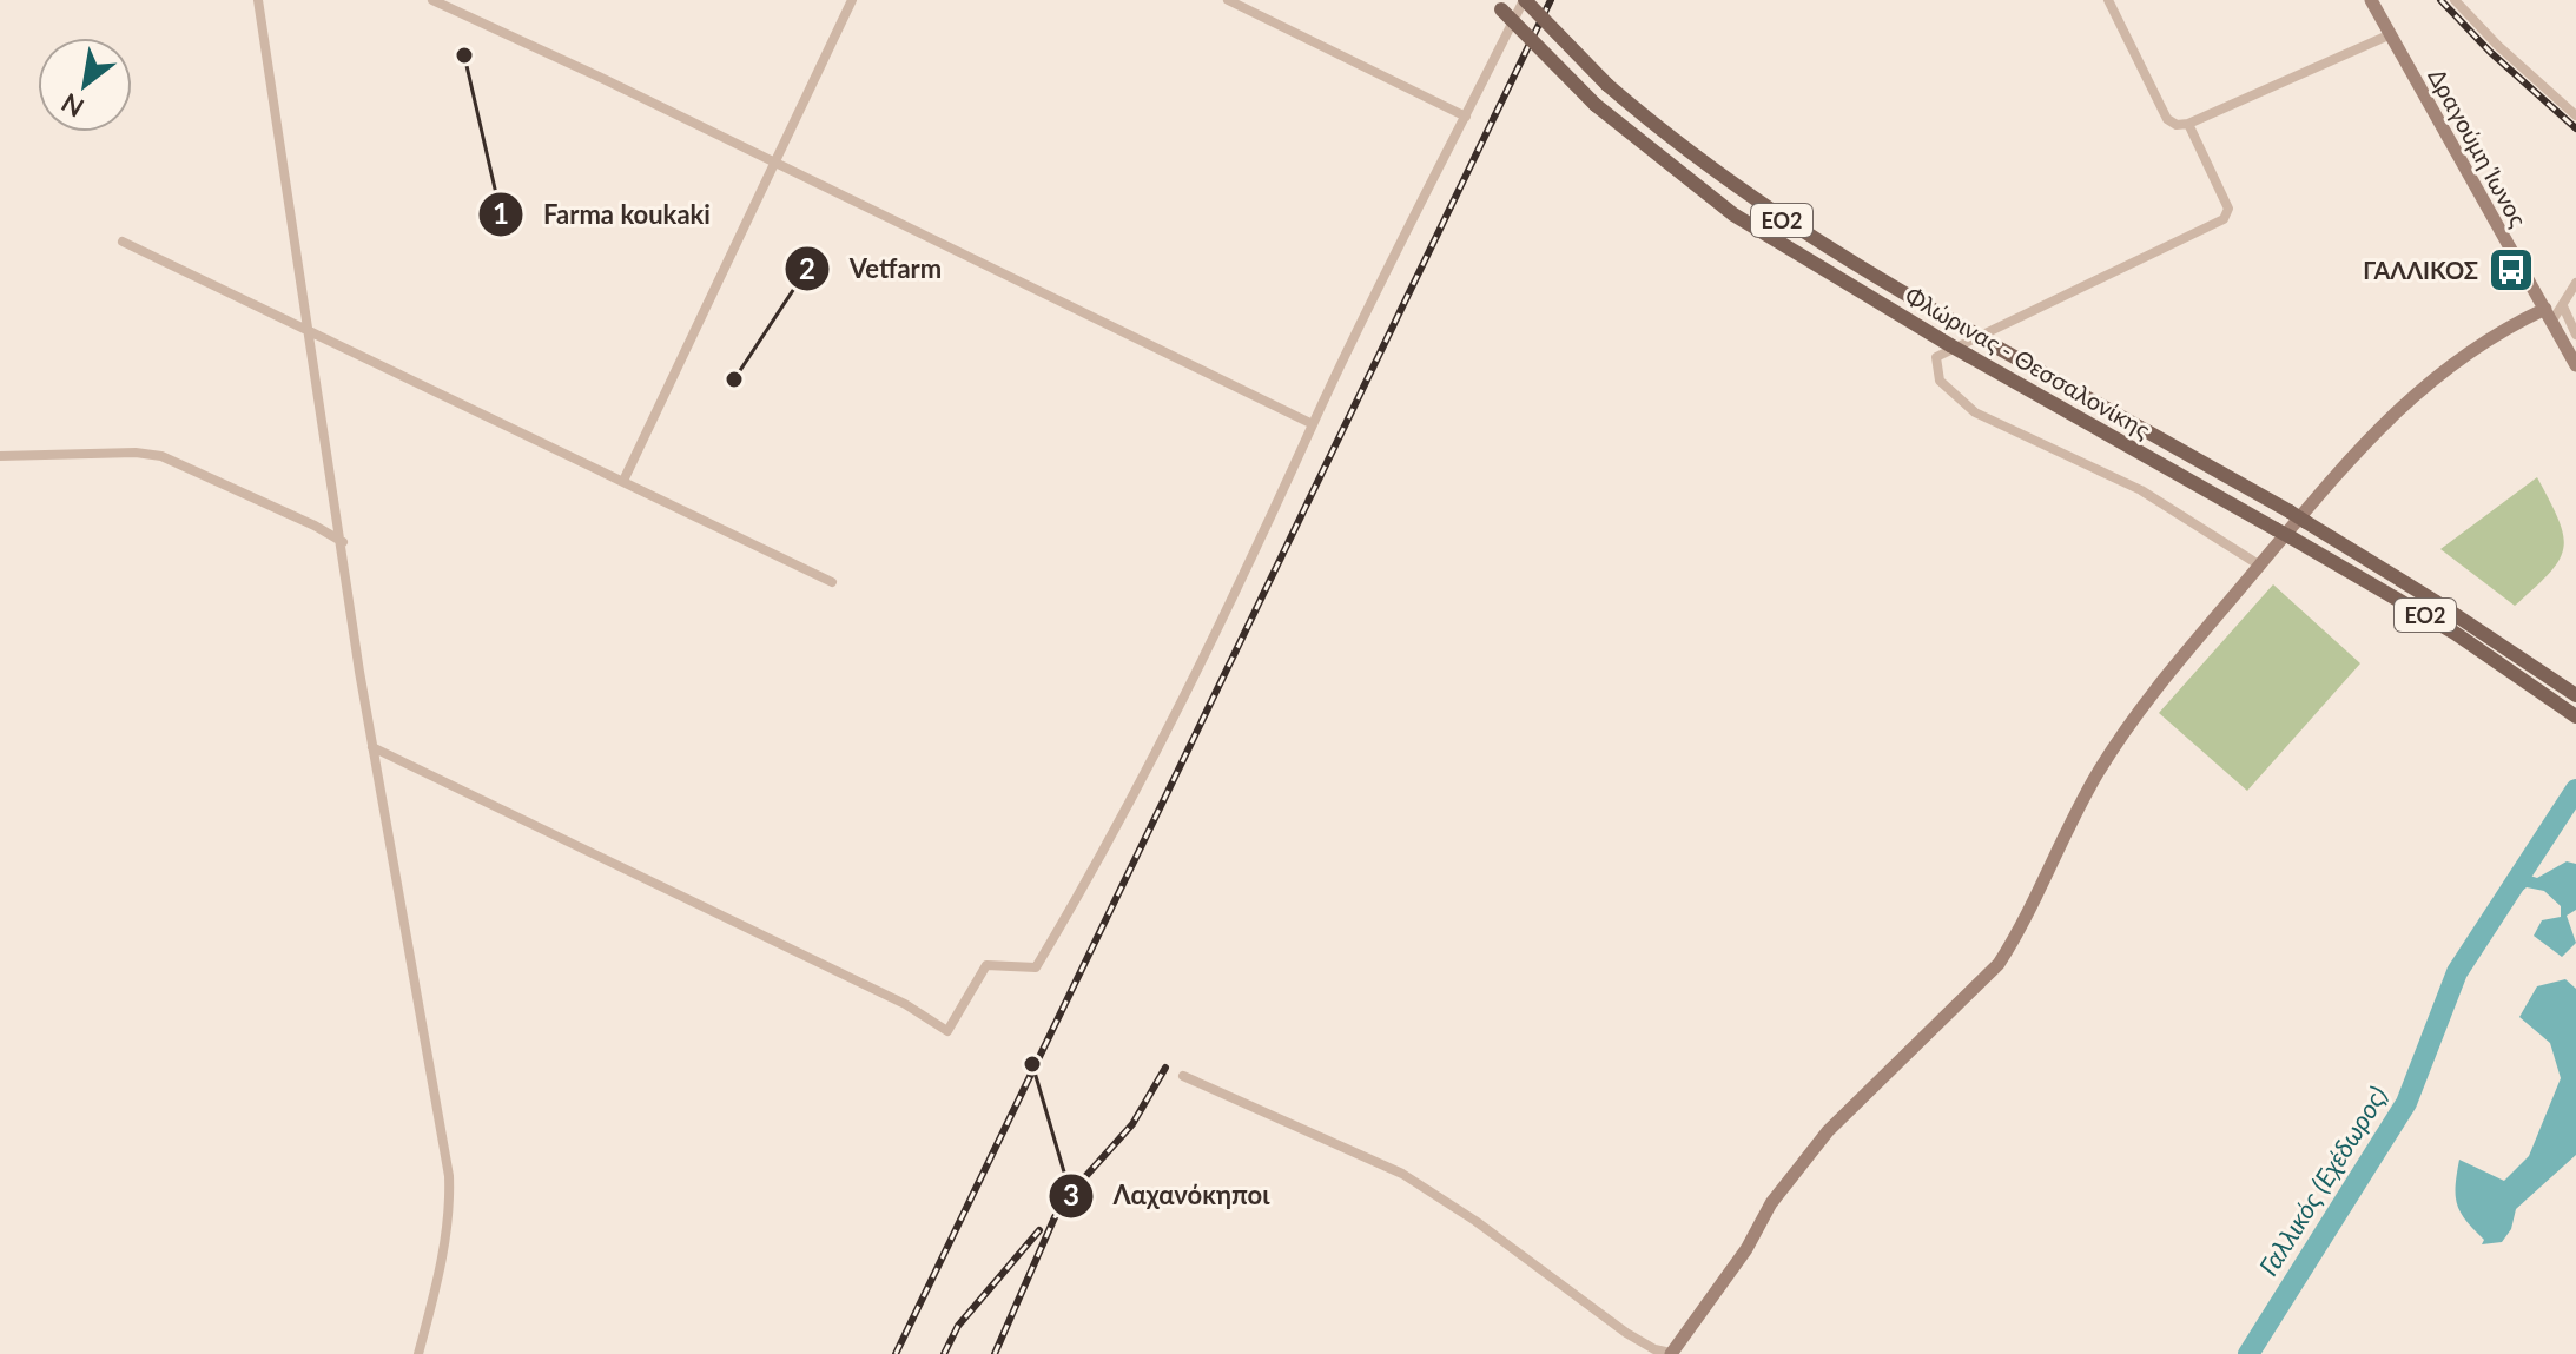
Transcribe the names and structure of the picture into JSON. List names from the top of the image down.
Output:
{
  "streets": {
    "main road": ["ΕΟ2", "Φλώρινας - Θεσσαλονίκης"],
    "street": ["Δραγούμη Ίωνος"]
  },
  "water": ["Γαλλικός (Εχέδωρος)"],
  "places": {
    "other": ["Farma koukaki", "Vetfarm", "Λαχανόκηποι"],
    "bus stop": ["ΓΑΛΛΙΚΟΣ"]
  },
  "north": "bottom left"
}
